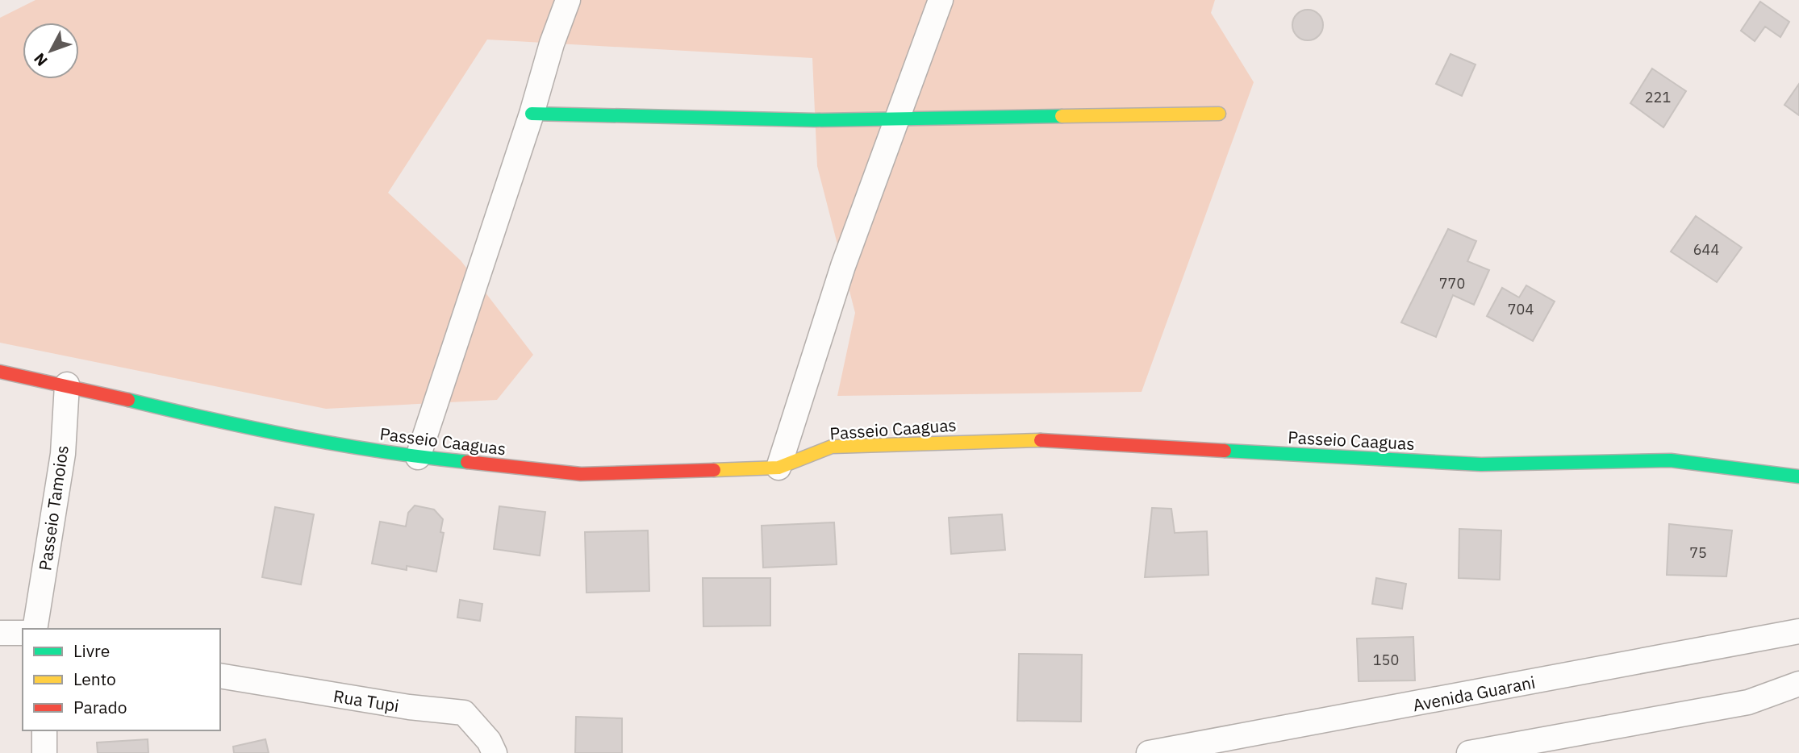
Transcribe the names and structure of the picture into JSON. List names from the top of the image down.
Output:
{
  "streets": {
    "street": [
      "Passeio Caaguas",
      "Passeio Tamoios",
      "Avenida Guarani",
      "Rua Tupi"
    ]
  },
  "crossings": [
    ["Passeio Caaguas", "Passeio Tamoios"]
  ],
  "house_numbers": [
    "221",
    "644",
    "770",
    "704",
    "75",
    "150"
  ],
  "legend": ["Livre", "Lento", "Parado"],
  "north": "bottom left"
}
